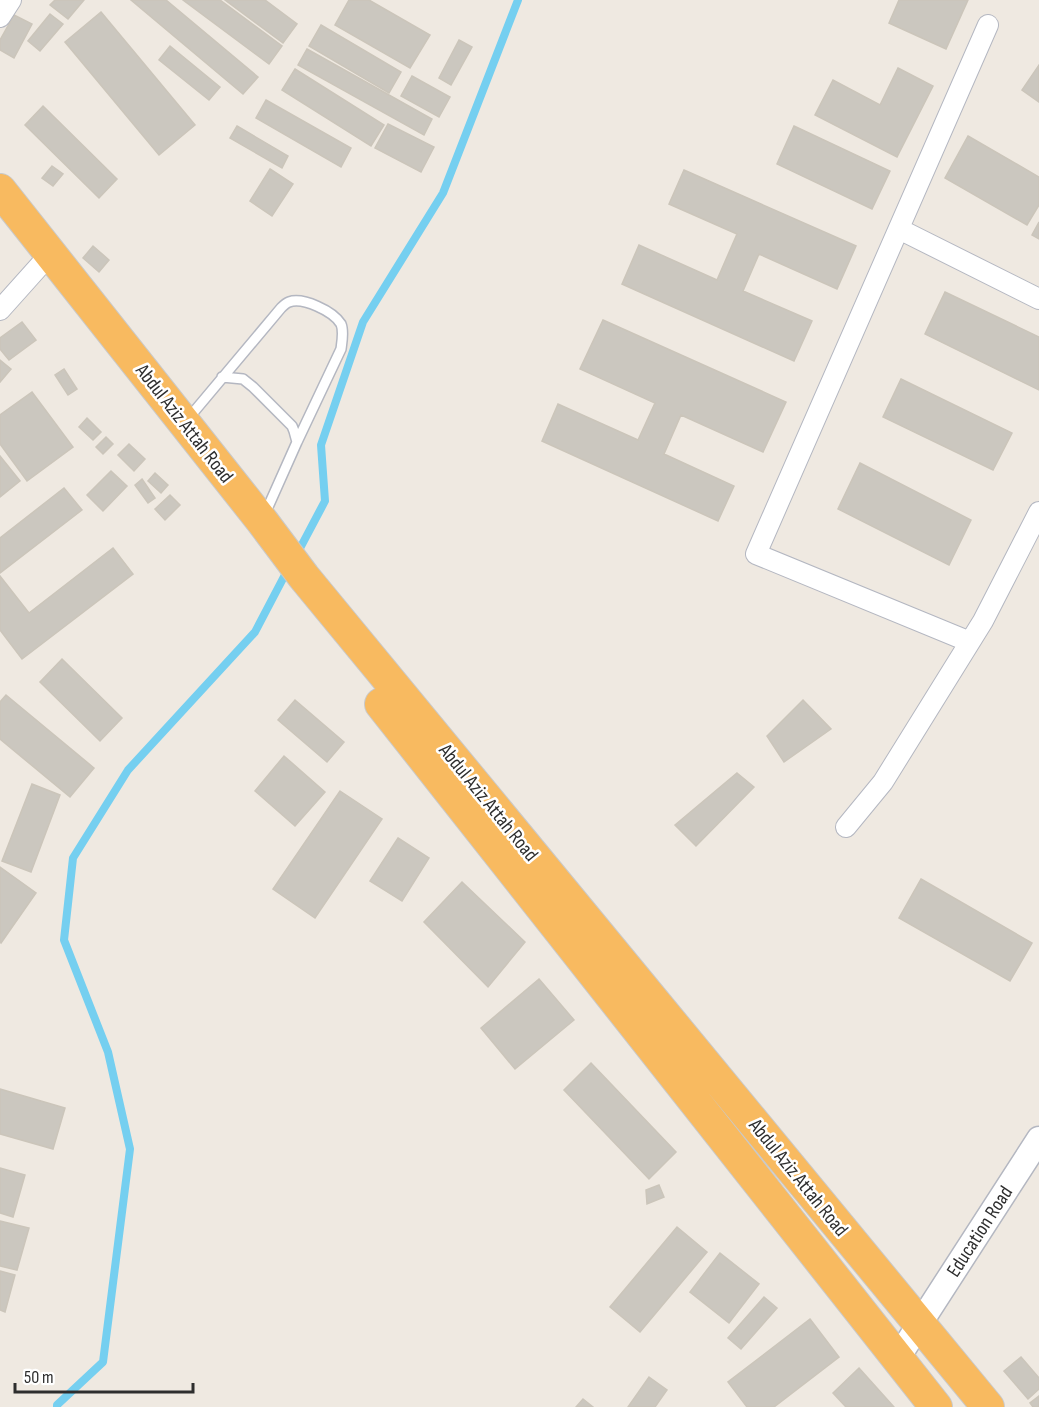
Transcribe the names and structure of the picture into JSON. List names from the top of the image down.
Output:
{
  "streets": {
    "highway": ["Abdul Aziz Attah Road"],
    "street": ["Education Road"]
  },
  "crossings": [
    ["Abdul Aziz Attah Road", "Education Road"]
  ],
  "scale_bar": "50 m"
}
